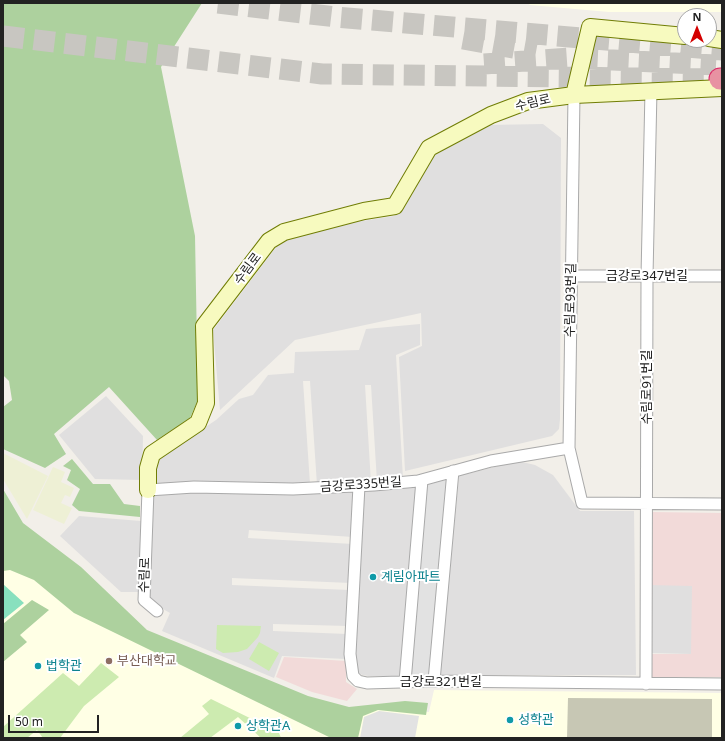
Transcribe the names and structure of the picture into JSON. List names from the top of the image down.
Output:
{
  "streets": {
    "main road": ["수림로"],
    "street": [
      "금강로347번길",
      "수림로93번길",
      "수림로91번길",
      "금강로335번길",
      "금강로321번길"
    ]
  },
  "crossings": [
    ["수림로", "수림로93번길"],
    ["수림로", "수림로91번길"],
    ["수림로", "금강로335번길"],
    ["금강로347번길", "수림로93번길"],
    ["금강로347번길", "수림로91번길"],
    ["수림로93번길", "수림로91번길"],
    ["수림로93번길", "금강로335번길"],
    ["수림로91번길", "금강로321번길"],
    ["금강로335번길", "금강로321번길"]
  ],
  "places": [
    "계림아파트",
    "부산대학교",
    "법학관",
    "성학관",
    "상학관A"
  ],
  "scale_bar": "50 m",
  "north": "top"
}
